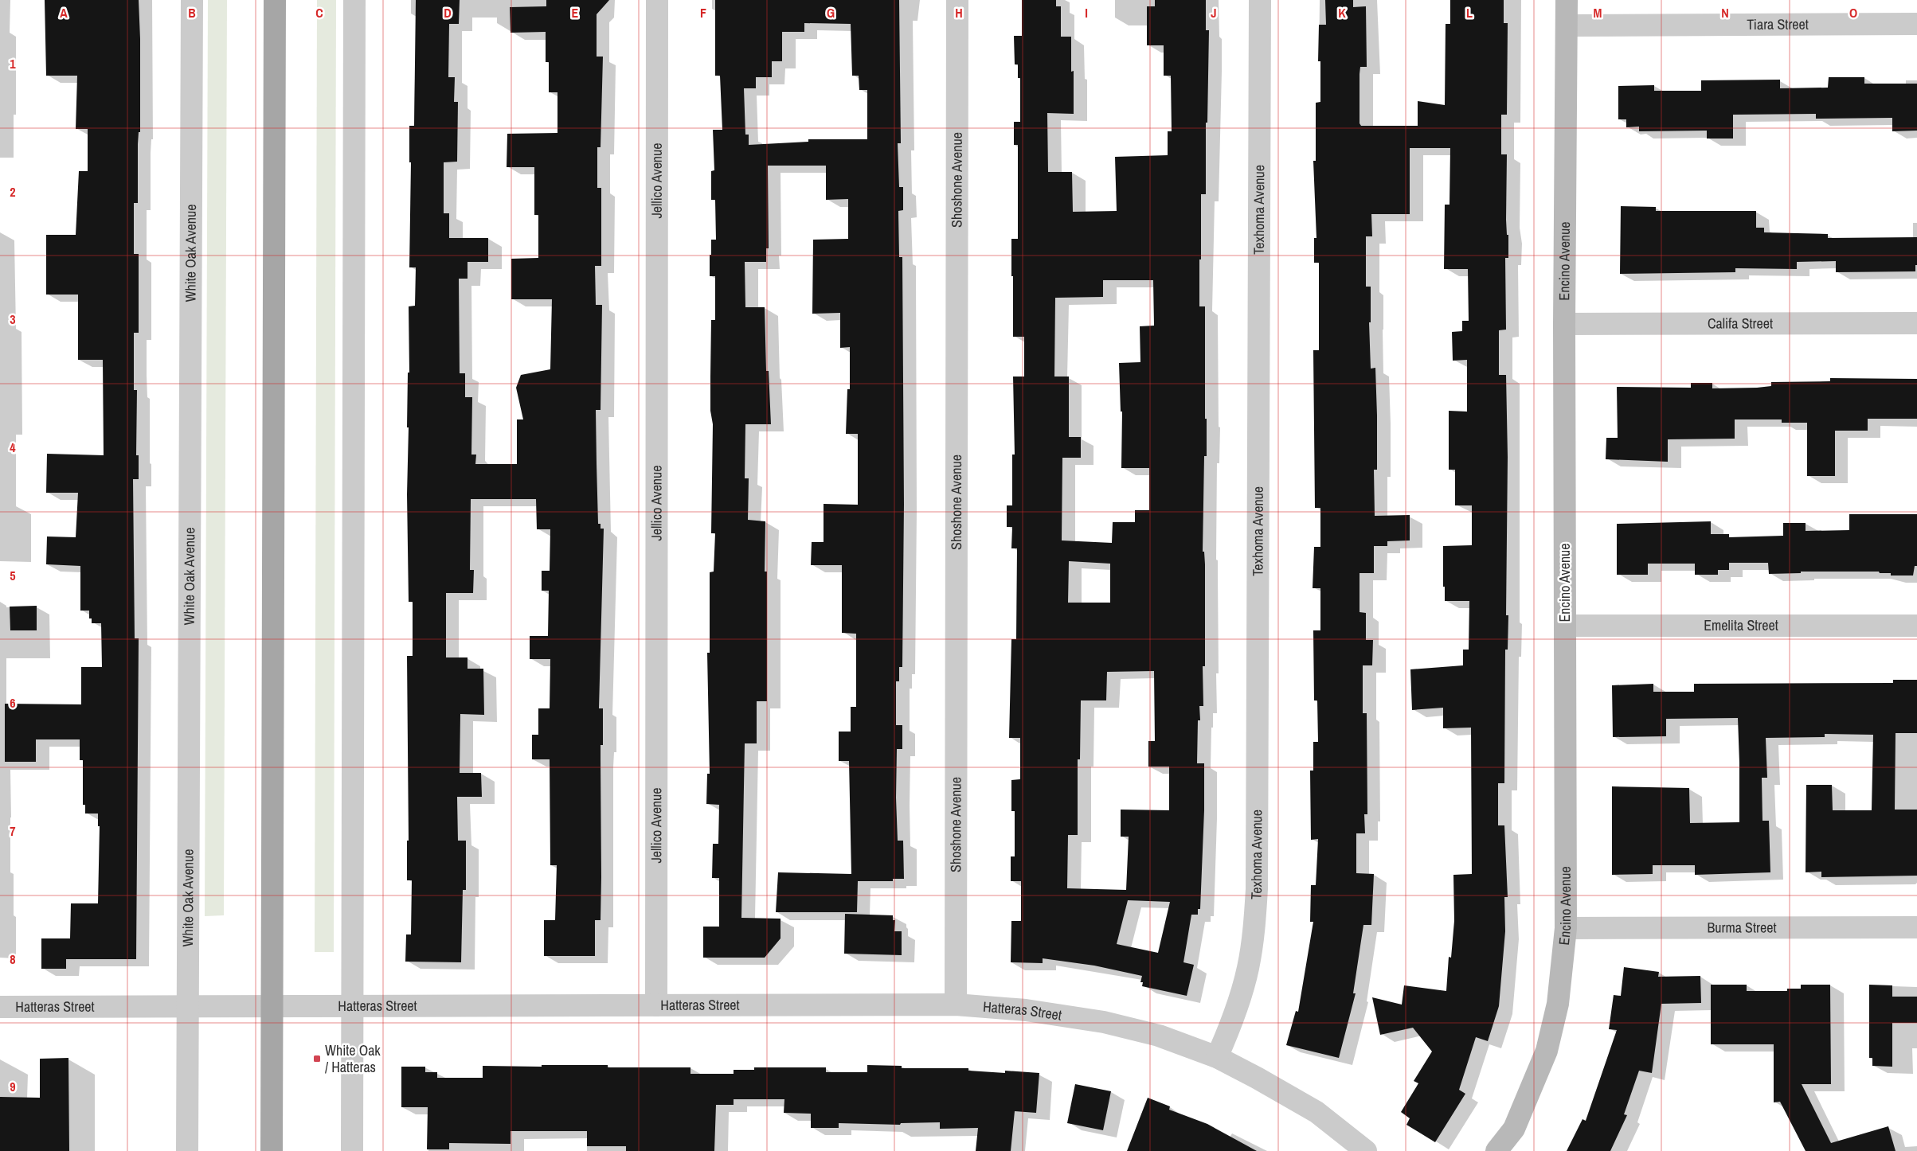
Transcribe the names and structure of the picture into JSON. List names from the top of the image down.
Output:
{
  "streets": {
    "street": [
      "Tiara Street",
      "Jellico Avenue",
      "Shoshone Avenue",
      "Texhoma Avenue",
      "White Oak Avenue",
      "Encino Avenue",
      "Califa Street",
      "Emelita Street",
      "Burma Street",
      "Hatteras Street"
    ]
  },
  "crossings": [
    ["Tiara Street", "Encino Avenue"],
    ["Jellico Avenue", "Hatteras Street"],
    ["Shoshone Avenue", "Hatteras Street"],
    ["Texhoma Avenue", "Hatteras Street"],
    ["White Oak Avenue", "Hatteras Street"],
    ["Encino Avenue", "Califa Street"],
    ["Encino Avenue", "Emelita Street"],
    ["Encino Avenue", "Burma Street"]
  ],
  "places": {
    "transit": ["White Oak / Hatteras"]
  },
  "grid": {
    "columns": [
      "A",
      "B",
      "C",
      "D",
      "E",
      "F",
      "G",
      "H",
      "I",
      "J",
      "K",
      "L",
      "M",
      "N",
      "O"
    ],
    "rows": [
      "1",
      "2",
      "3",
      "4",
      "5",
      "6",
      "7",
      "8",
      "9"
    ]
  }
}
